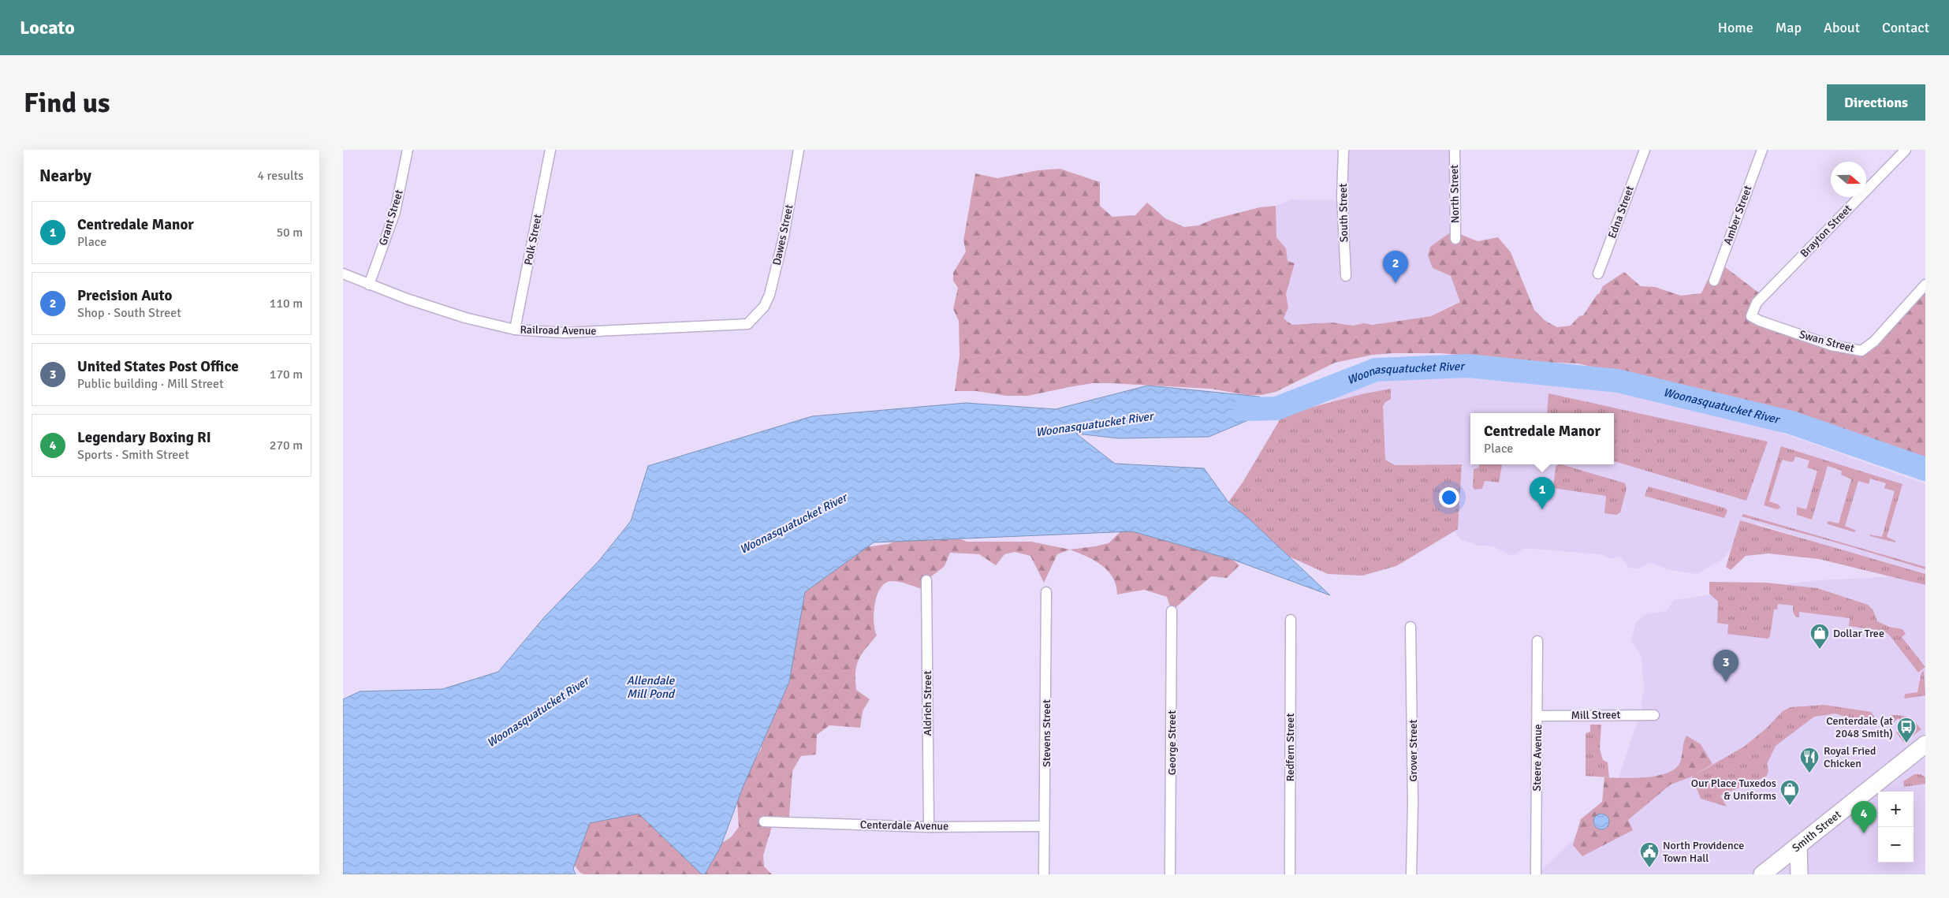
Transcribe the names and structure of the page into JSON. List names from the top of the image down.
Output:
{
  "streets": {
    "main road": ["Smith Street"],
    "street": [
      "North Street",
      "Edna Street",
      "South Street",
      "Amber Street",
      "Grant Street",
      "Brayton Street",
      "Dawes Street",
      "Polk Street",
      "Railroad Avenue",
      "Swan Street",
      "Aldrich Street",
      "Mill Street",
      "Stevens Street",
      "George Street",
      "Redfern Street",
      "Grover Street",
      "Steere Avenue",
      "Centerdale Avenue"
    ]
  },
  "crossings": [
    ["Grant Street", "Railroad Avenue"],
    ["Brayton Street", "Swan Street"],
    ["Dawes Street", "Railroad Avenue"],
    ["Polk Street", "Railroad Avenue"],
    ["Aldrich Street", "Centerdale Avenue"],
    ["Mill Street", "Steere Avenue"],
    ["Stevens Street", "Centerdale Avenue"]
  ],
  "water": ["Woonasquatucket River", "Allendale Mill Pond"],
  "places": {
    "shop": ["Dollar Tree", "Our Place Tuxedos & Uniforms"],
    "bus stop": ["Centerdale (at 2048 Smith)"],
    "restaurant": ["Royal Fried Chicken"],
    "public building": ["North Providence Town Hall"]
  },
  "north": "right",
  "page": {
    "header": "Locato",
    "nav": [
      "Home",
      "Map",
      "About",
      "Contact"
    ],
    "buttons": "Directions",
    "title": "Find us",
    "heading": ["Nearby", "4 results"],
    "list": [
      {
        "mark": "1",
        "name": "Centredale Manor",
        "note": "Place",
        "value": "50 m"
      },
      {
        "mark": "2",
        "name": "Precision Auto",
        "note": "Shop · South Street",
        "value": "110 m"
      },
      {
        "mark": "3",
        "name": "United States Post Office",
        "note": "Public building · Mill Street",
        "value": "170 m"
      },
      {
        "mark": "4",
        "name": "Legendary Boxing RI",
        "note": "Sports · Smith Street",
        "value": "270 m"
      }
    ],
    "pins": [
      "2",
      "1",
      "3",
      "4"
    ],
    "popup": ["Centredale Manor", "Place"],
    "map_buttons": ["+", "−"]
  }
}
